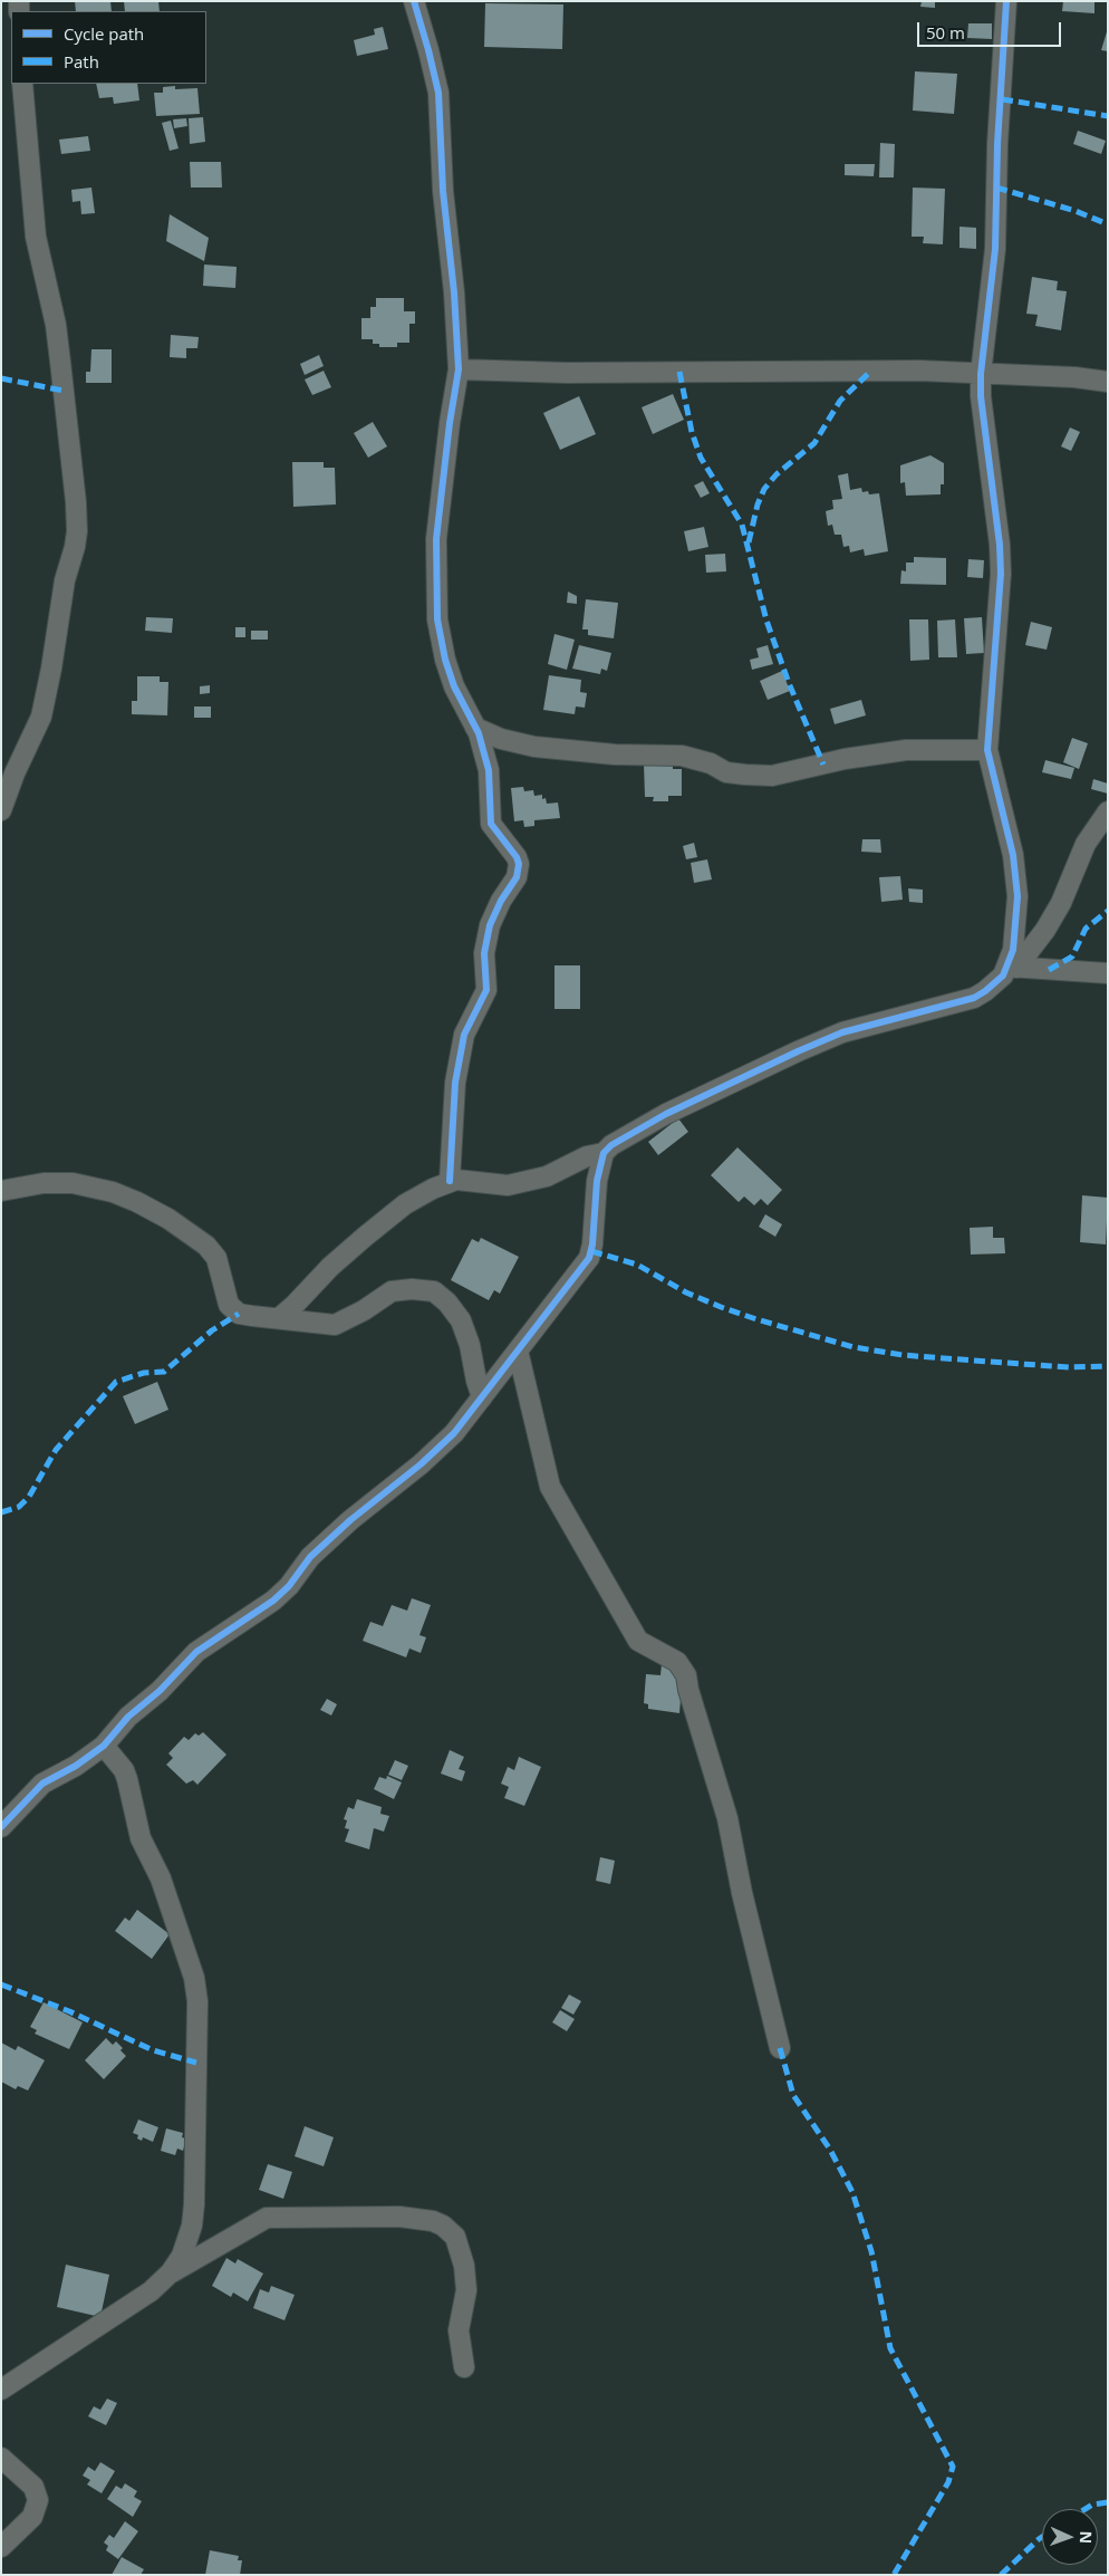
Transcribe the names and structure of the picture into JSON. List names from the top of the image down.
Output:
{
  "legend": ["Cycle path", "Path"],
  "scale_bar": "50 m",
  "north": "right"
}
